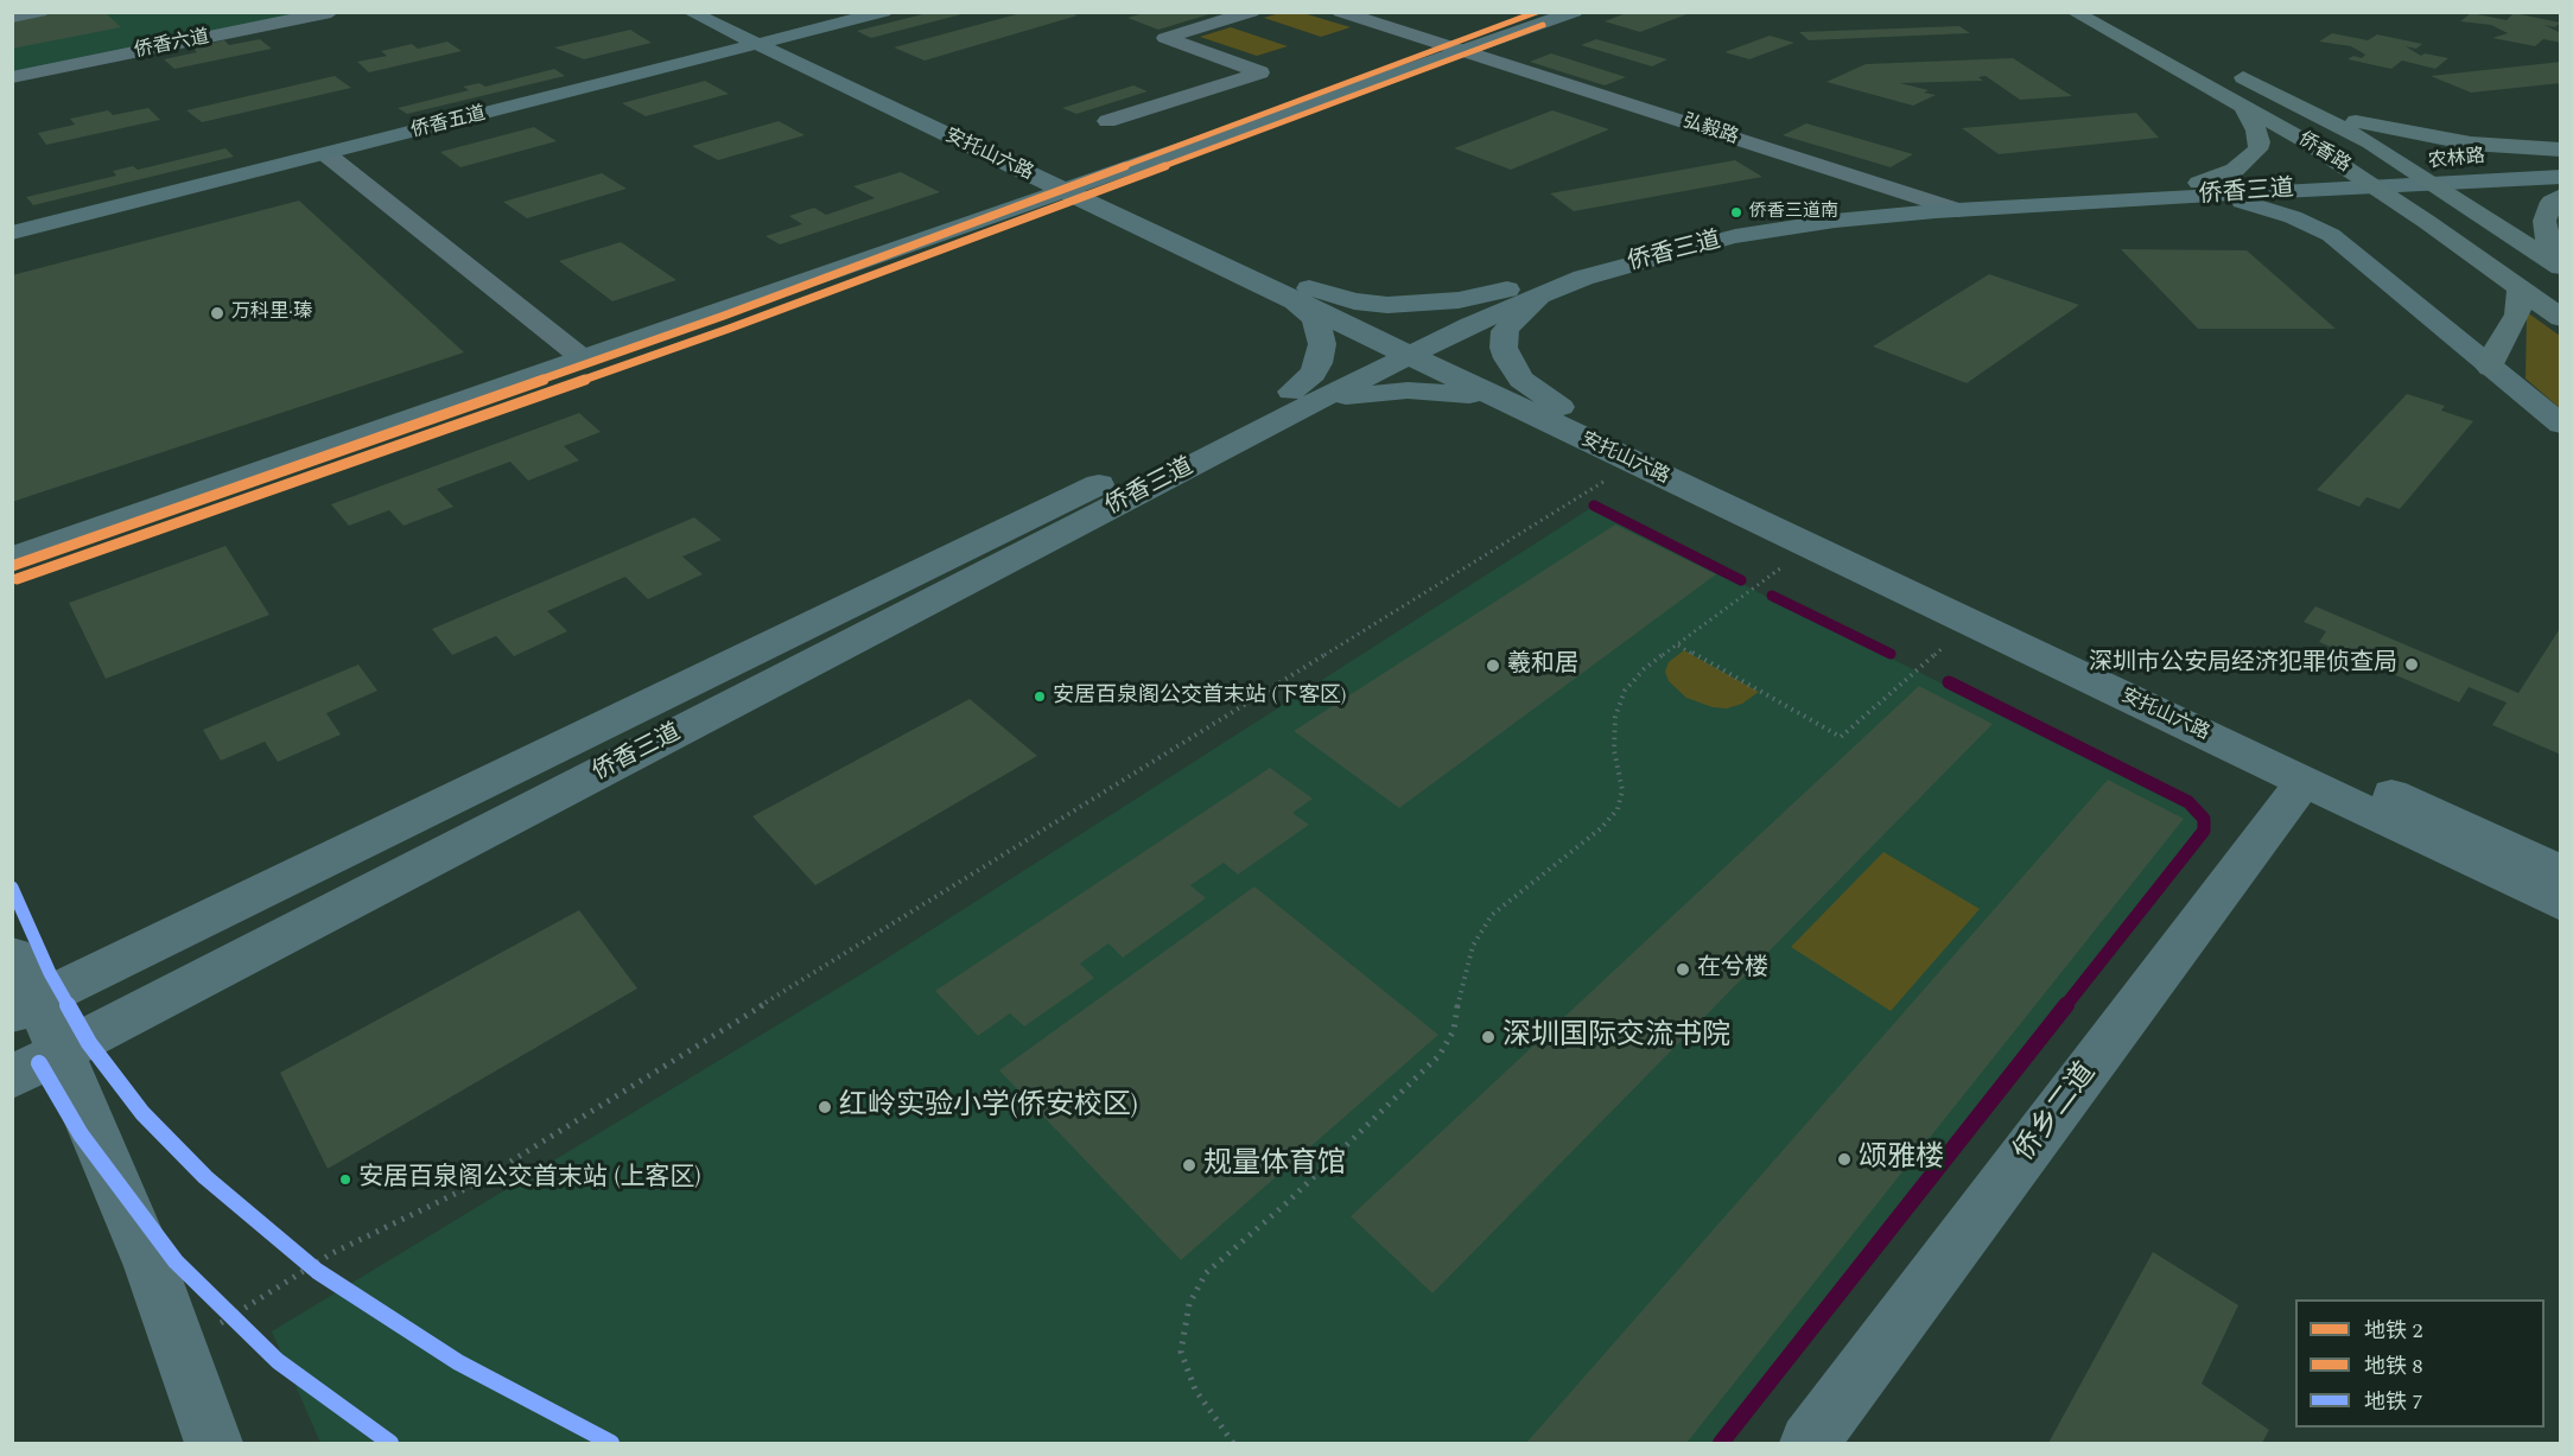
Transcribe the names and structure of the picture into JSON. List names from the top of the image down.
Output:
{
  "streets": {
    "main road": ["侨香路"],
    "street": [
      "侨香六道",
      "侨香五道",
      "弘毅路",
      "安托山六路",
      "农林路",
      "侨香三道",
      "侨乡二道"
    ]
  },
  "crossings": [
    ["侨香五道", "安托山六路"],
    ["弘毅路", "侨香三道"],
    ["侨香路", "农林路"],
    ["侨香路", "侨香三道"],
    ["安托山六路", "侨香三道"],
    ["安托山六路", "侨乡二道"],
    ["农林路", "侨香三道"]
  ],
  "places": [
    "侨香三道南",
    "万科里·瑧",
    "深圳市公安局经济犯罪侦查局",
    "羲和居",
    "安居百泉阁公交首末站 (下客区)",
    "在兮楼",
    "深圳国际交流书院",
    "红岭实验小学(侨安校区)",
    "颂雅楼",
    "规量体育馆",
    "安居百泉阁公交首末站 (上客区)"
  ],
  "lines": ["metro line 2", "metro line 8", "metro line 7"],
  "legend": ["地铁 2", "地铁 8", "地铁 7"]
}
